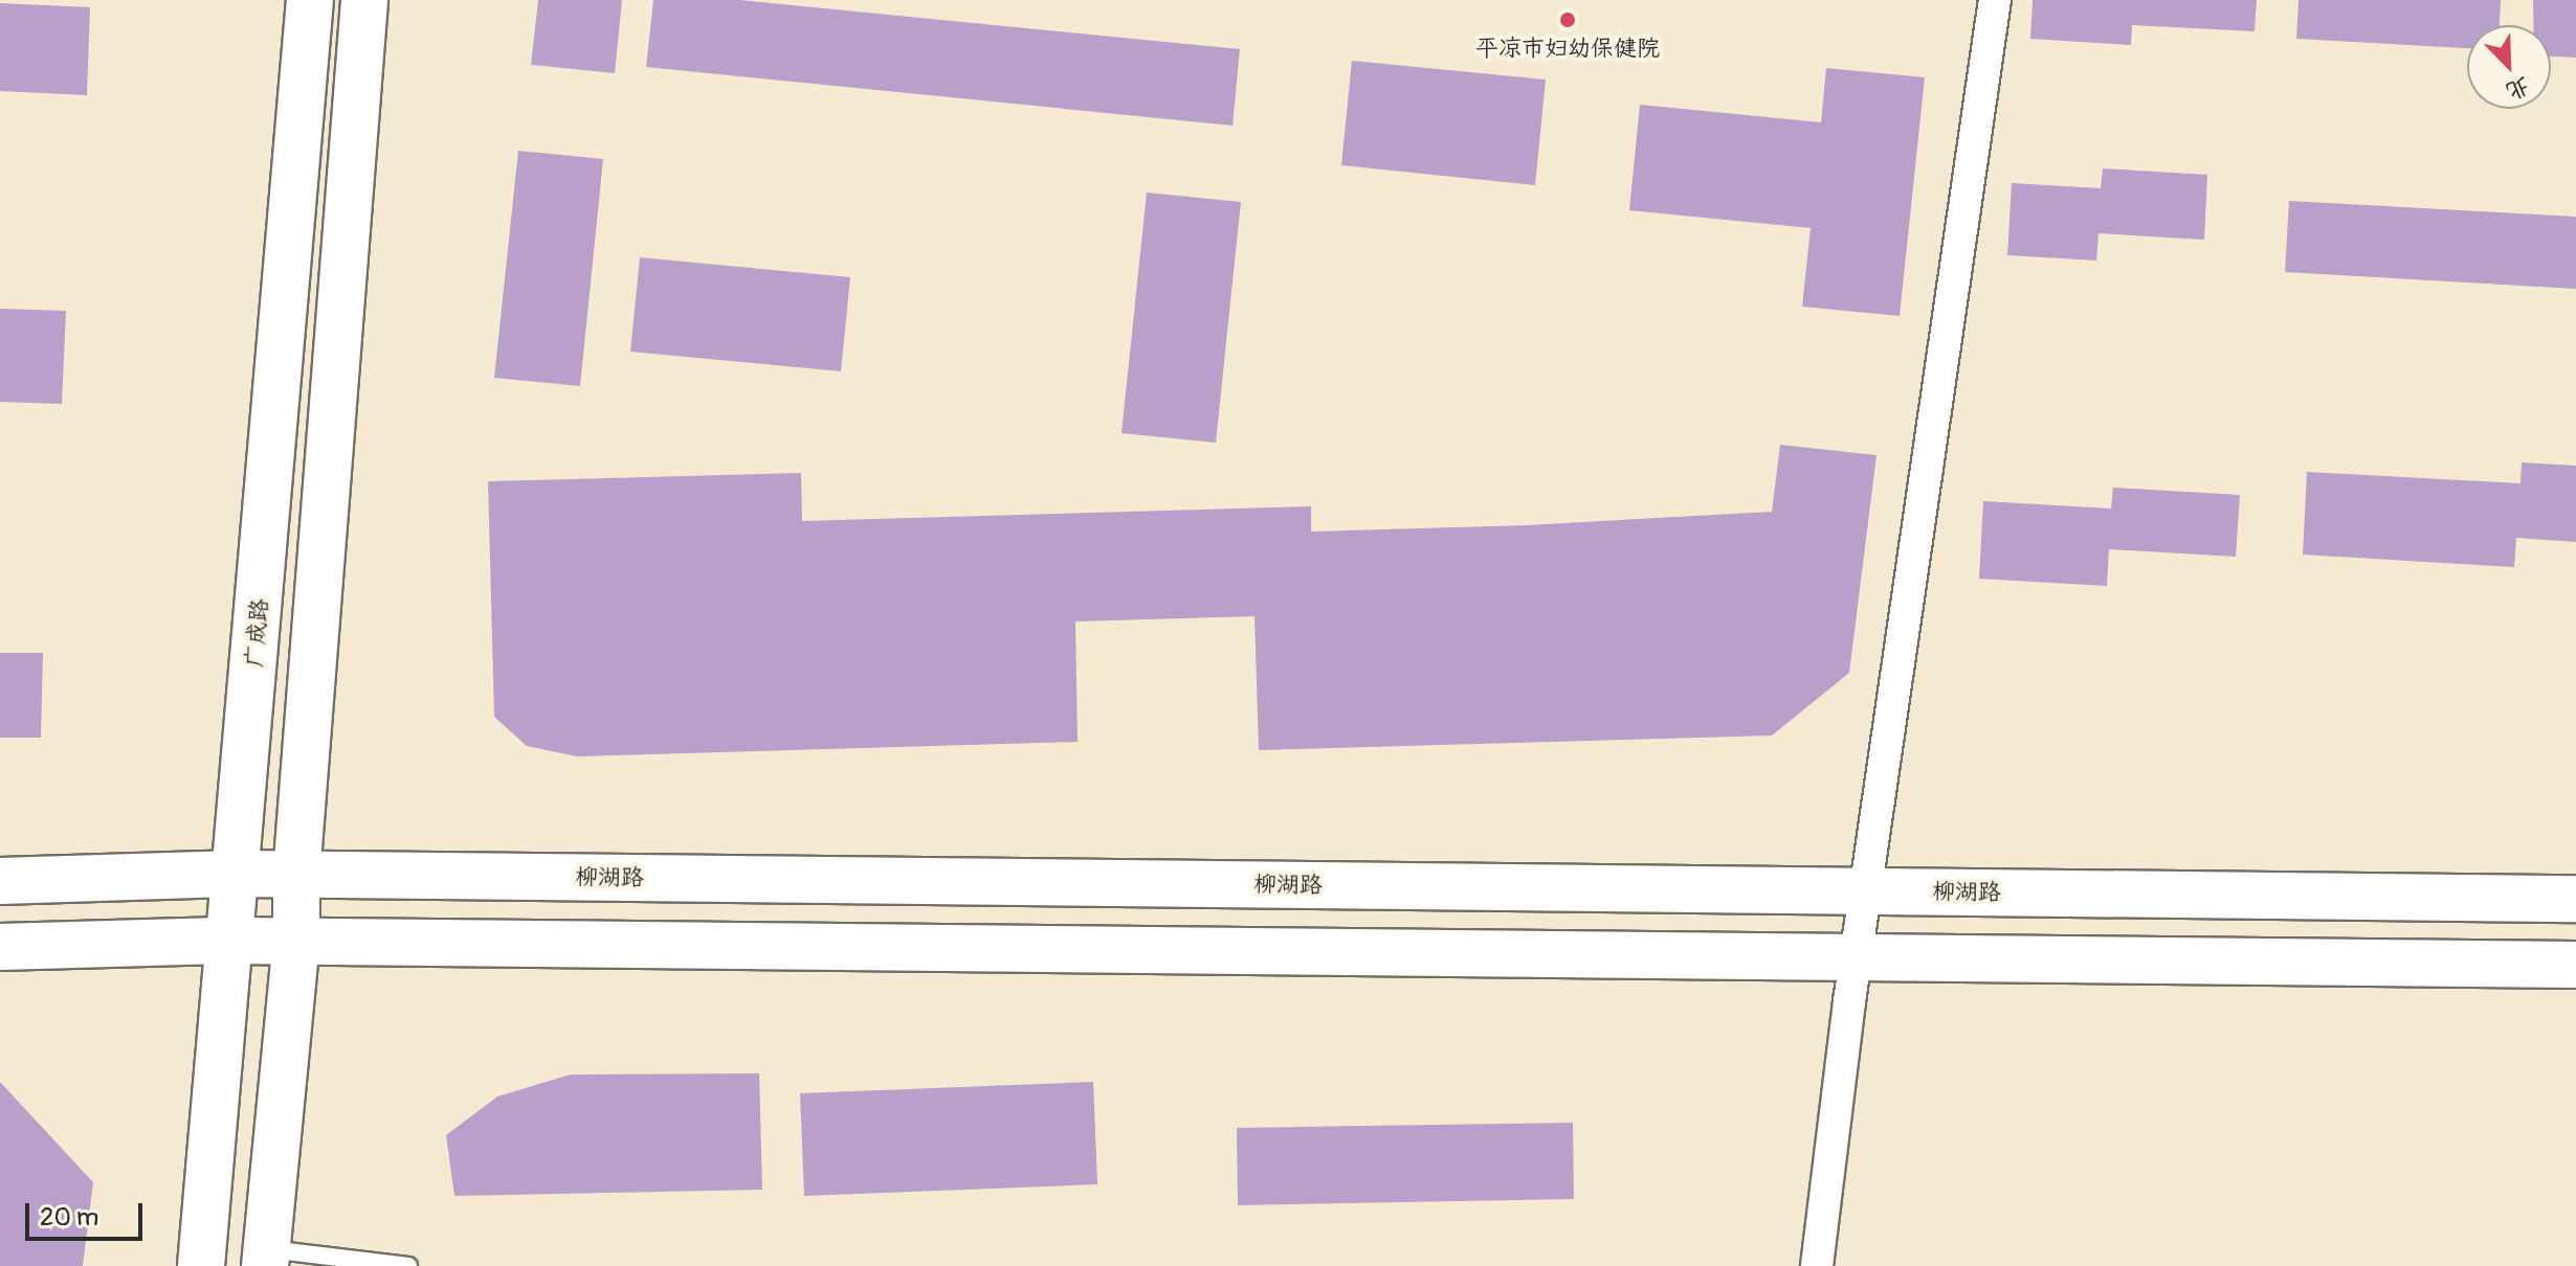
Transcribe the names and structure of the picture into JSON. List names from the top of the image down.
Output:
{
  "streets": {
    "main road": ["广成路", "柳湖路"]
  },
  "crossings": [
    ["广成路", "柳湖路"]
  ],
  "places": ["平凉市妇幼保健院"],
  "scale_bar": "20 m",
  "north": "bottom right"
}
